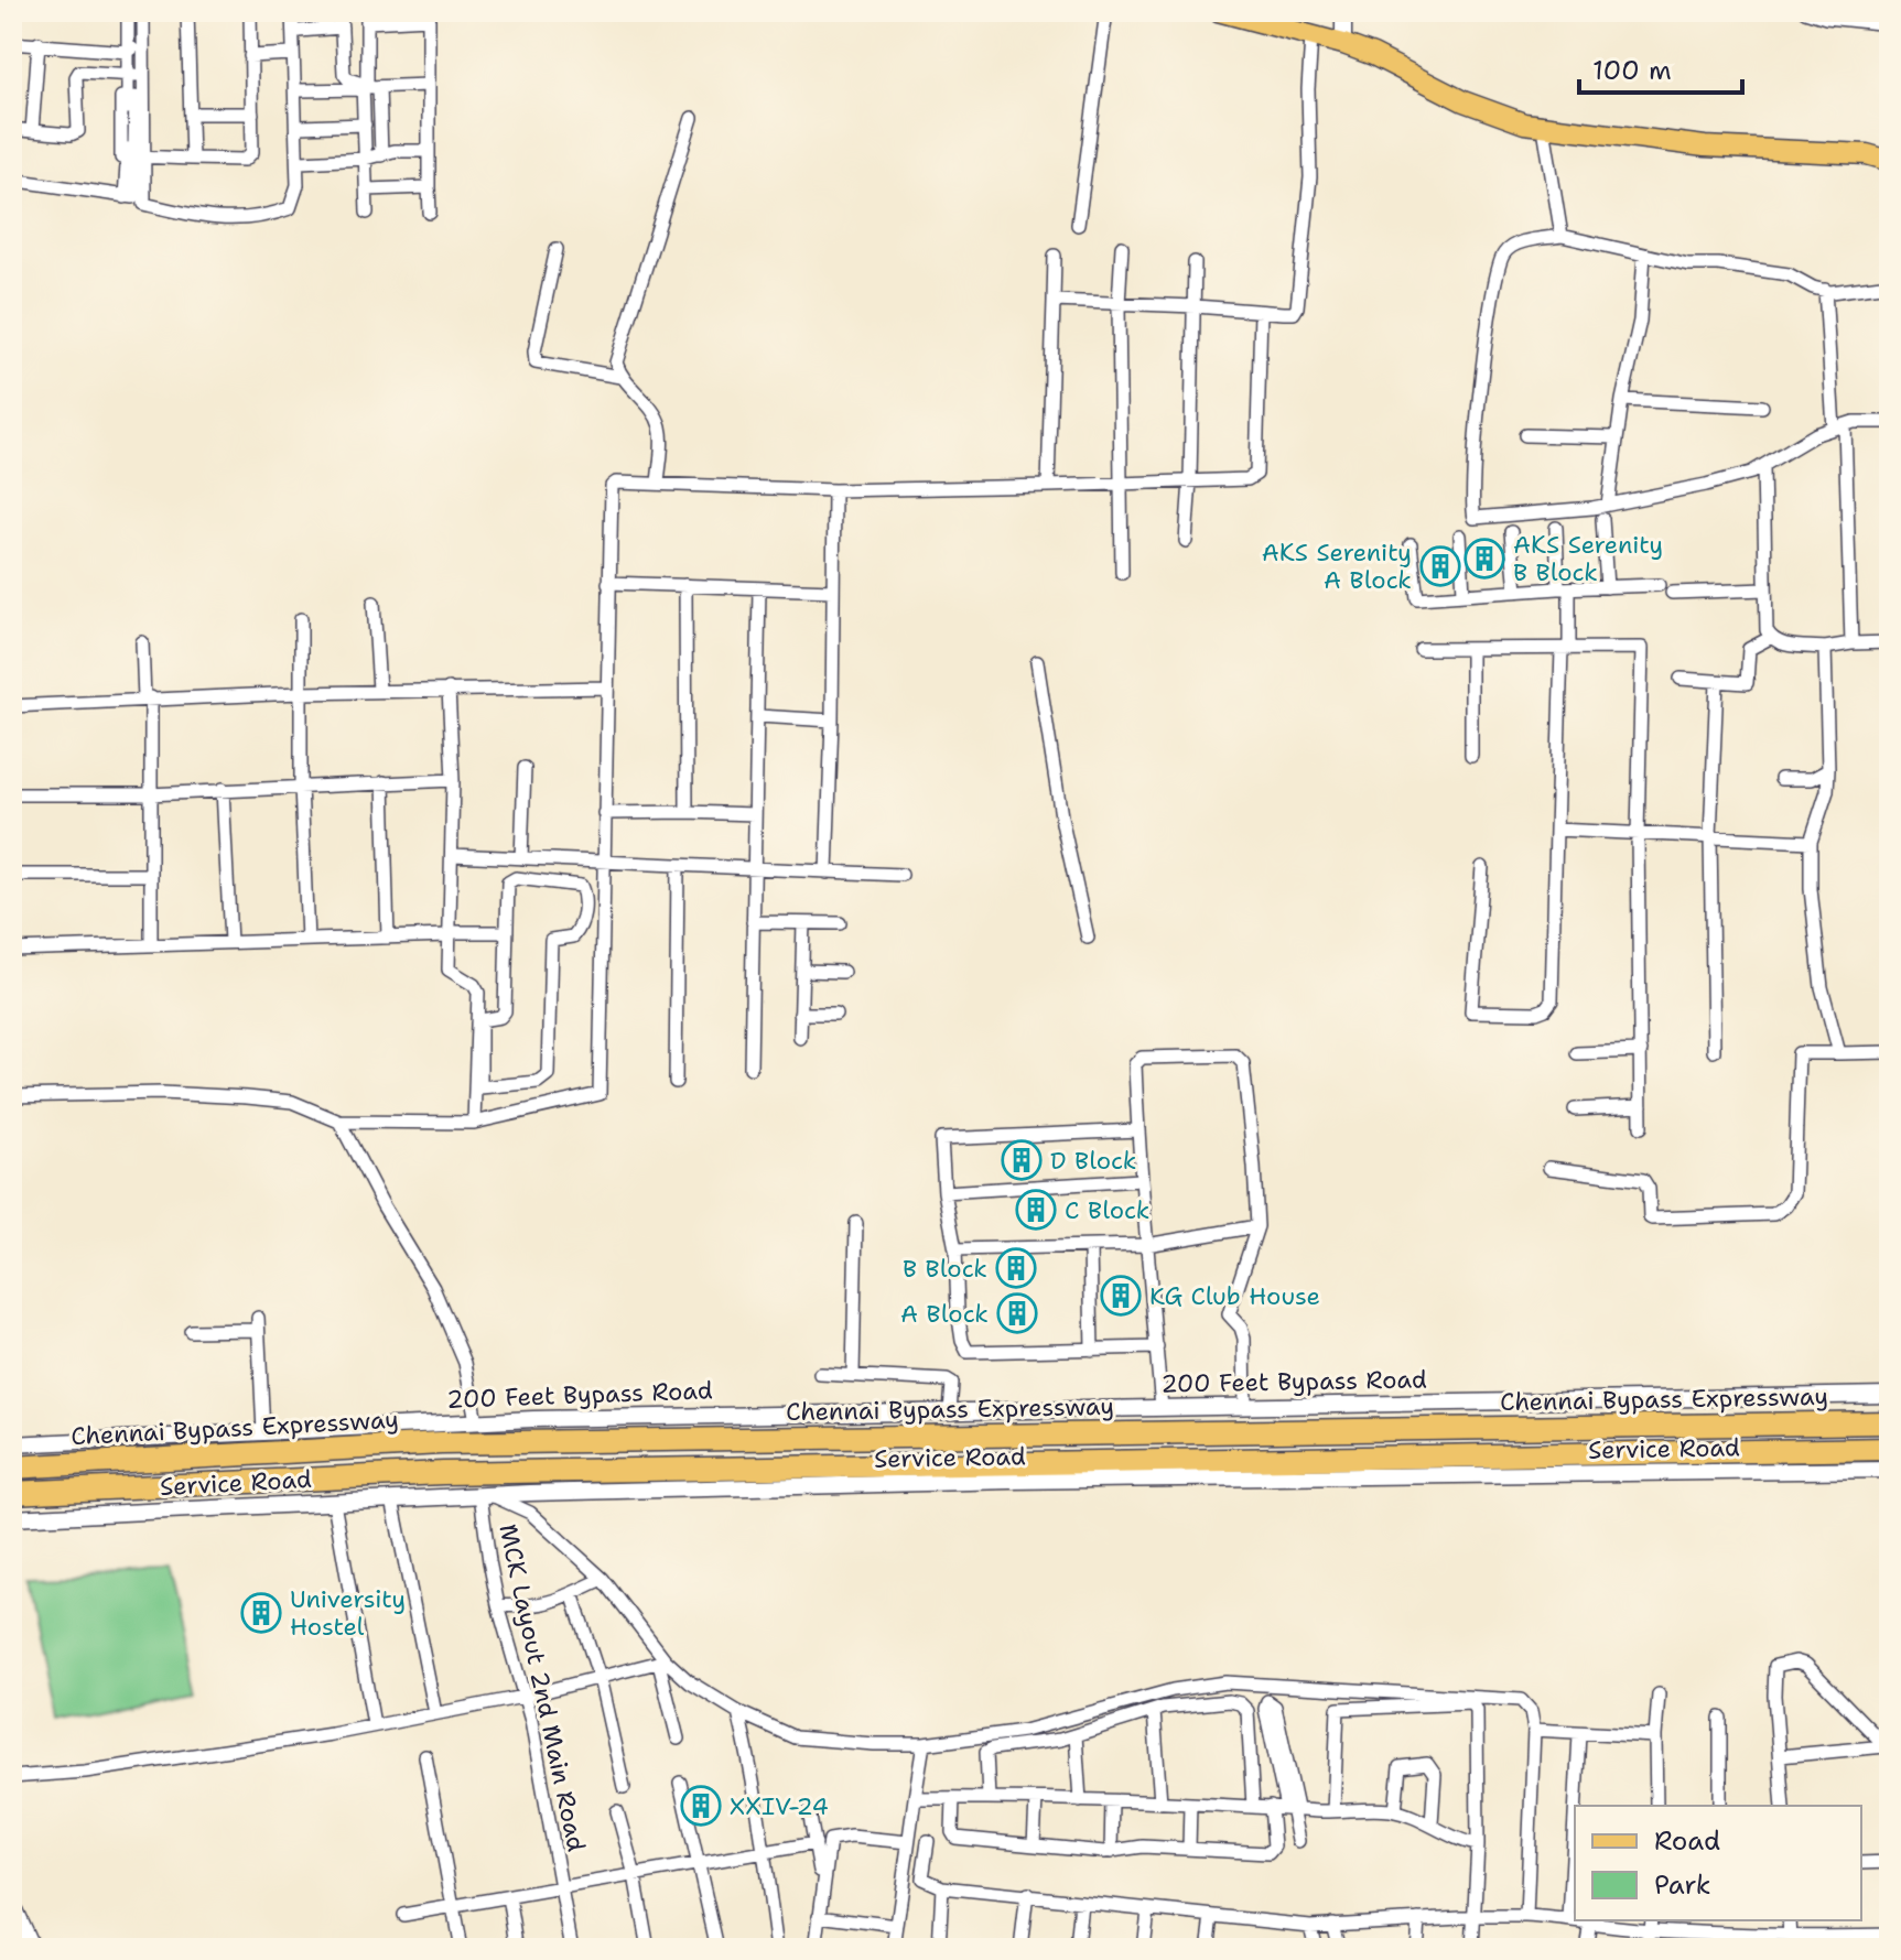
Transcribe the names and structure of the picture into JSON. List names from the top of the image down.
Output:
{
  "streets": {
    "highway": ["Chennai Bypass Expressway"],
    "street": ["200 Feet Bypass Road", "Service Road", "MCK Layout 2nd Main Road"]
  },
  "crossings": [
    ["Service Road", "MCK Layout 2nd Main Road"]
  ],
  "places": {
    "building": [
      "AKS Serenity B Block",
      "AKS Serenity A Block",
      "D Block",
      "C Block",
      "B Block",
      "KG Club House",
      "A Block",
      "University Hostel",
      "XXIV-24"
    ]
  },
  "legend": ["Road", "Park"],
  "scale_bar": "100 m"
}
